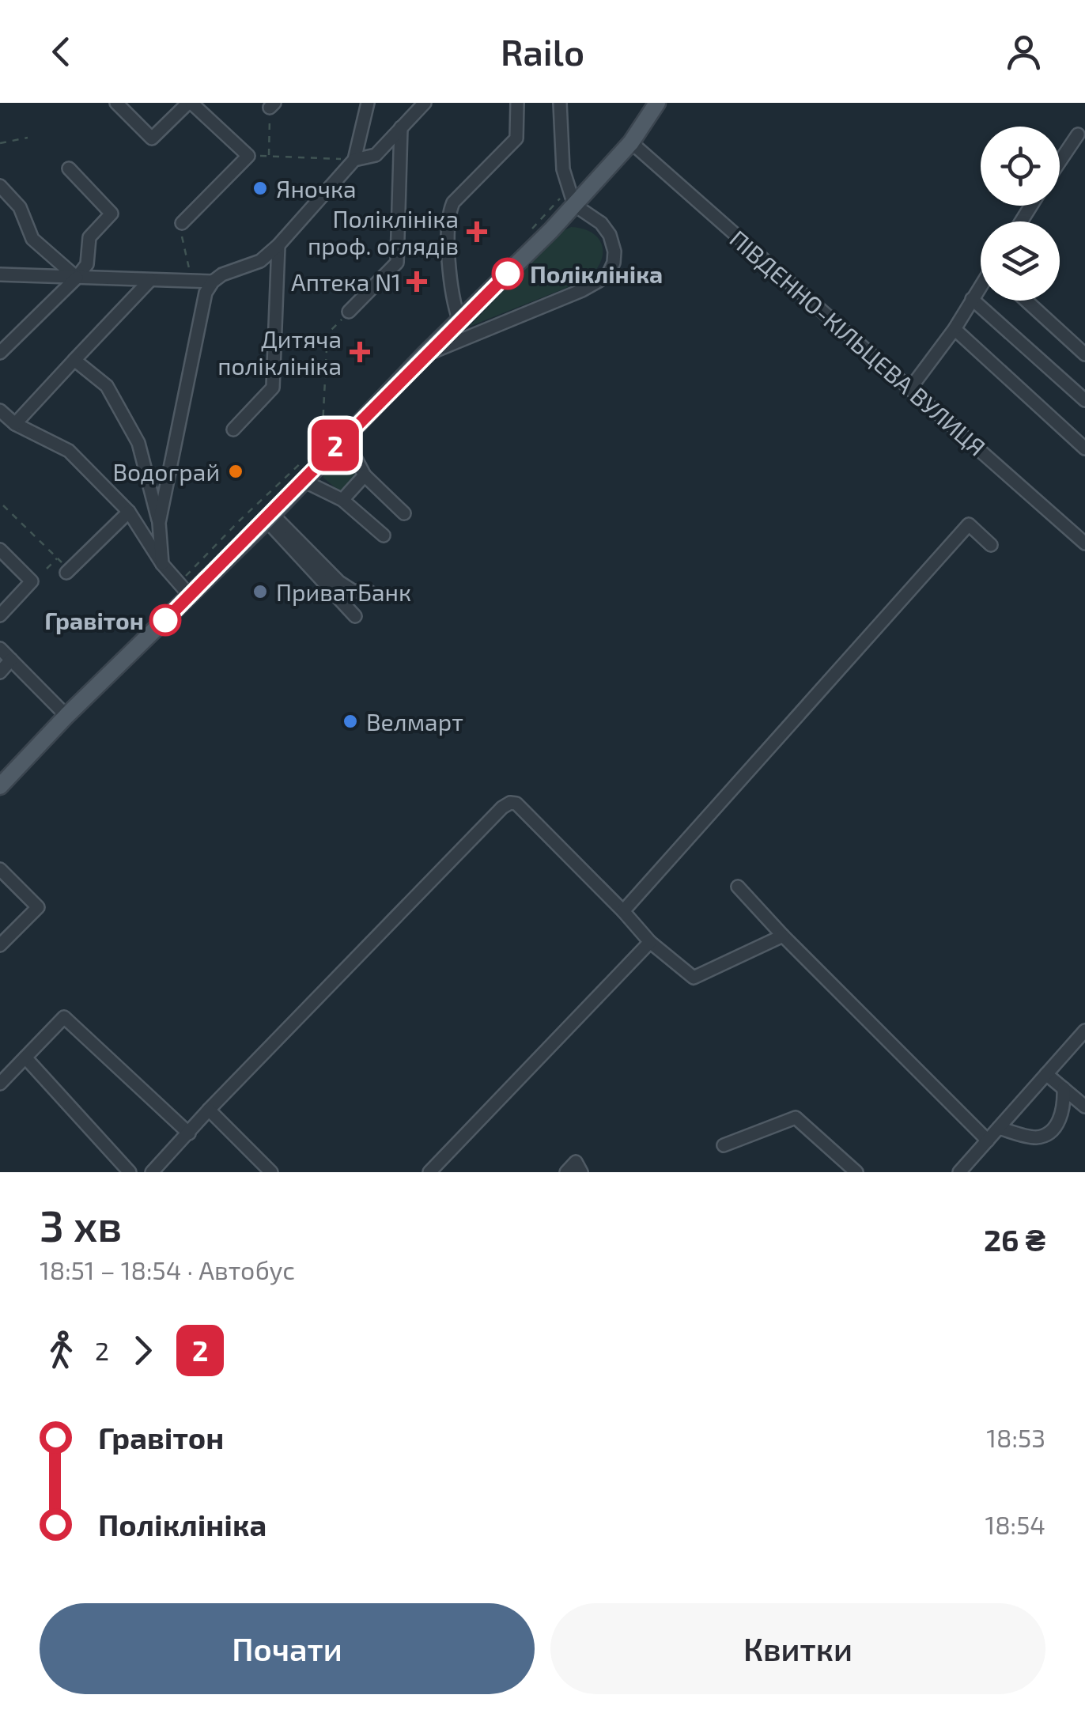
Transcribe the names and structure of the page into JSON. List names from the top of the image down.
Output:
{
  "streets": {
    "street": ["ПІВДЕННО-КІЛЬЦЕВА ВУЛИЦЯ"]
  },
  "places": {
    "other": [
      "Яночка",
      "Поліклініка",
      "Водограй",
      "ПриватБанк",
      "Гравітон",
      "Велмарт"
    ],
    "health": ["Поліклініка проф. оглядів", "Аптека N1", "Дитяча поліклініка"]
  },
  "lines": ["bus line 2"],
  "page": {
    "header": "Railo",
    "on_map": "2",
    "heading": ["3 хв", "18:51 – 18:54 · Автобус", "26 ₴"],
    "legs": ["2", "2"],
    "list": [
      {
        "name": "Гравітон",
        "value": "18:53"
      },
      {
        "name": "Поліклініка",
        "value": "18:54"
      }
    ],
    "buttons": ["Почати", "Квитки"]
  }
}
